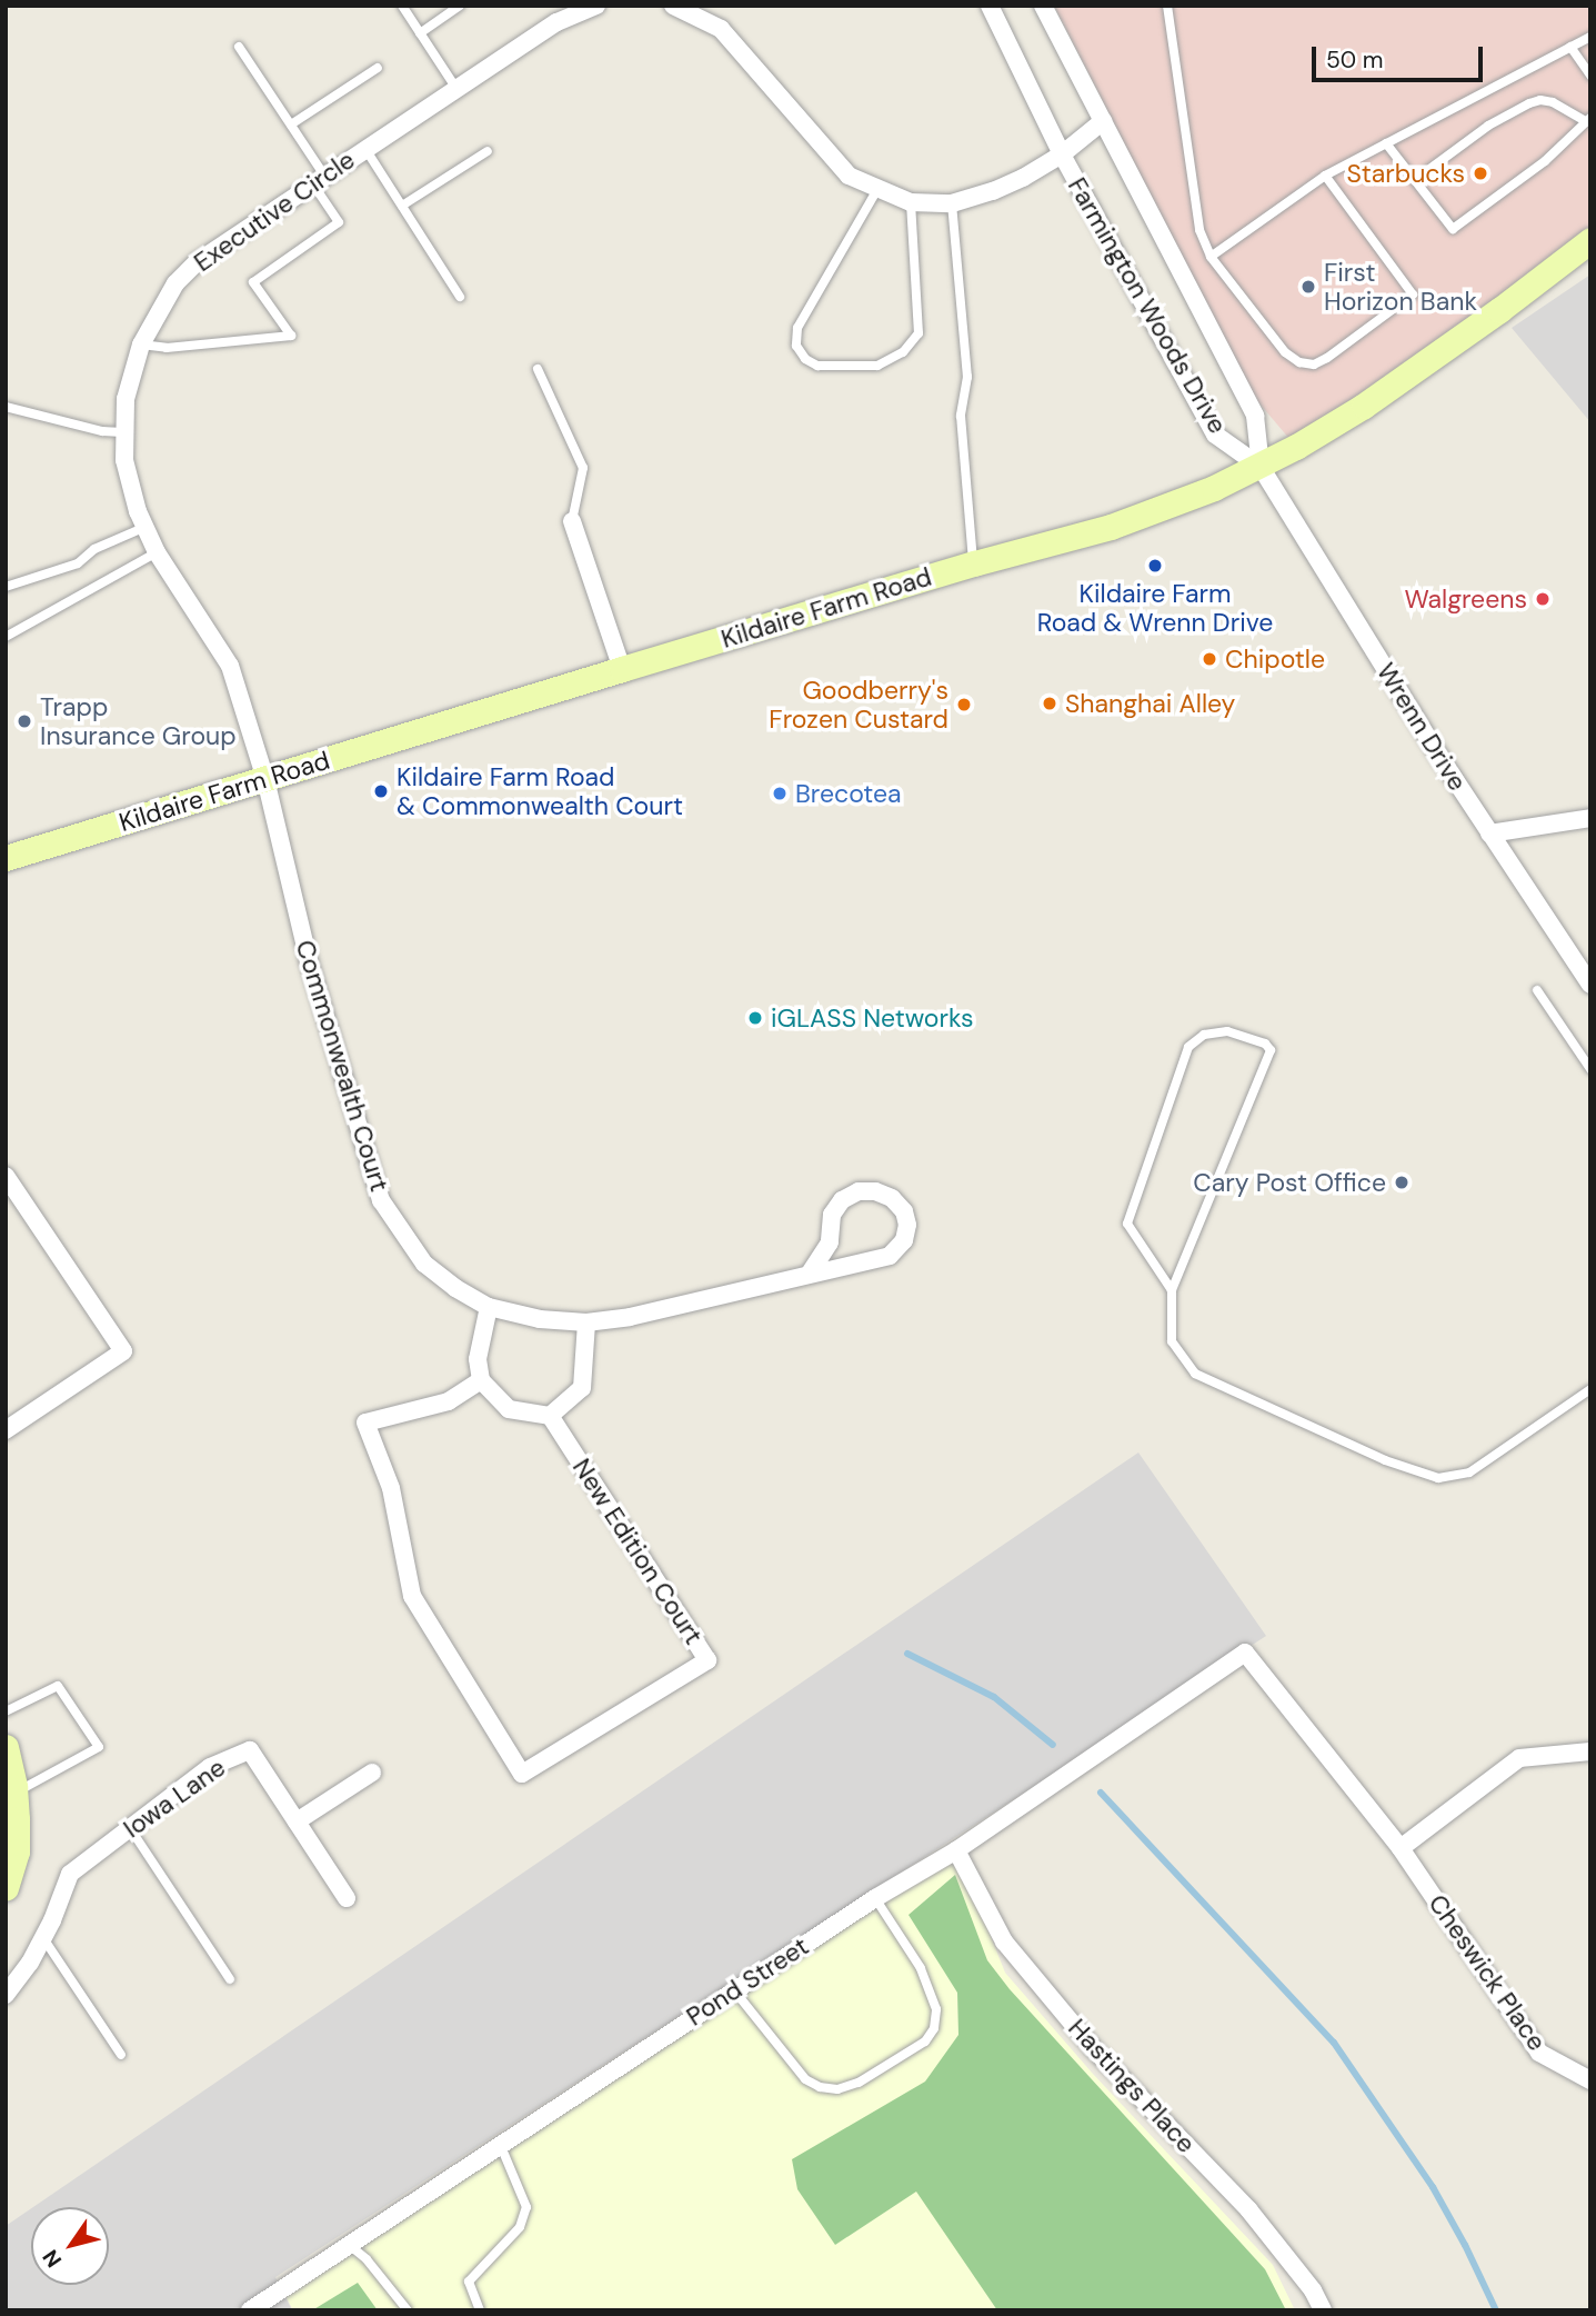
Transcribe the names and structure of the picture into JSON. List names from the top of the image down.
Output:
{
  "streets": {
    "main road": ["Kildaire Farm Road"],
    "street": [
      "Executive Circle",
      "Farmington Woods Drive",
      "Wrenn Drive",
      "Commonwealth Court",
      "New Edition Court",
      "Iowa Lane",
      "Cheswick Place",
      "Pond Street",
      "Hastings Place"
    ]
  },
  "crossings": [
    ["Executive Circle", "Kildaire Farm Road"],
    ["Executive Circle", "Commonwealth Court"],
    ["Farmington Woods Drive", "Kildaire Farm Road"],
    ["Farmington Woods Drive", "Wrenn Drive"],
    ["Kildaire Farm Road", "Wrenn Drive"],
    ["Kildaire Farm Road", "Commonwealth Court"],
    ["Cheswick Place", "Pond Street"],
    ["Pond Street", "Hastings Place"]
  ],
  "places": [
    "Starbucks",
    "First Horizon Bank",
    "Kildaire Farm Road & Wrenn Drive",
    "Walgreens",
    "Chipotle",
    "Shanghai Alley",
    "Goodberry's Frozen Custard",
    "Trapp Insurance Group",
    "Kildaire Farm Road & Commonwealth Court",
    "Brecotea",
    "iGLASS Networks",
    "Cary Post Office"
  ],
  "scale_bar": "50 m",
  "north": "bottom left"
}
